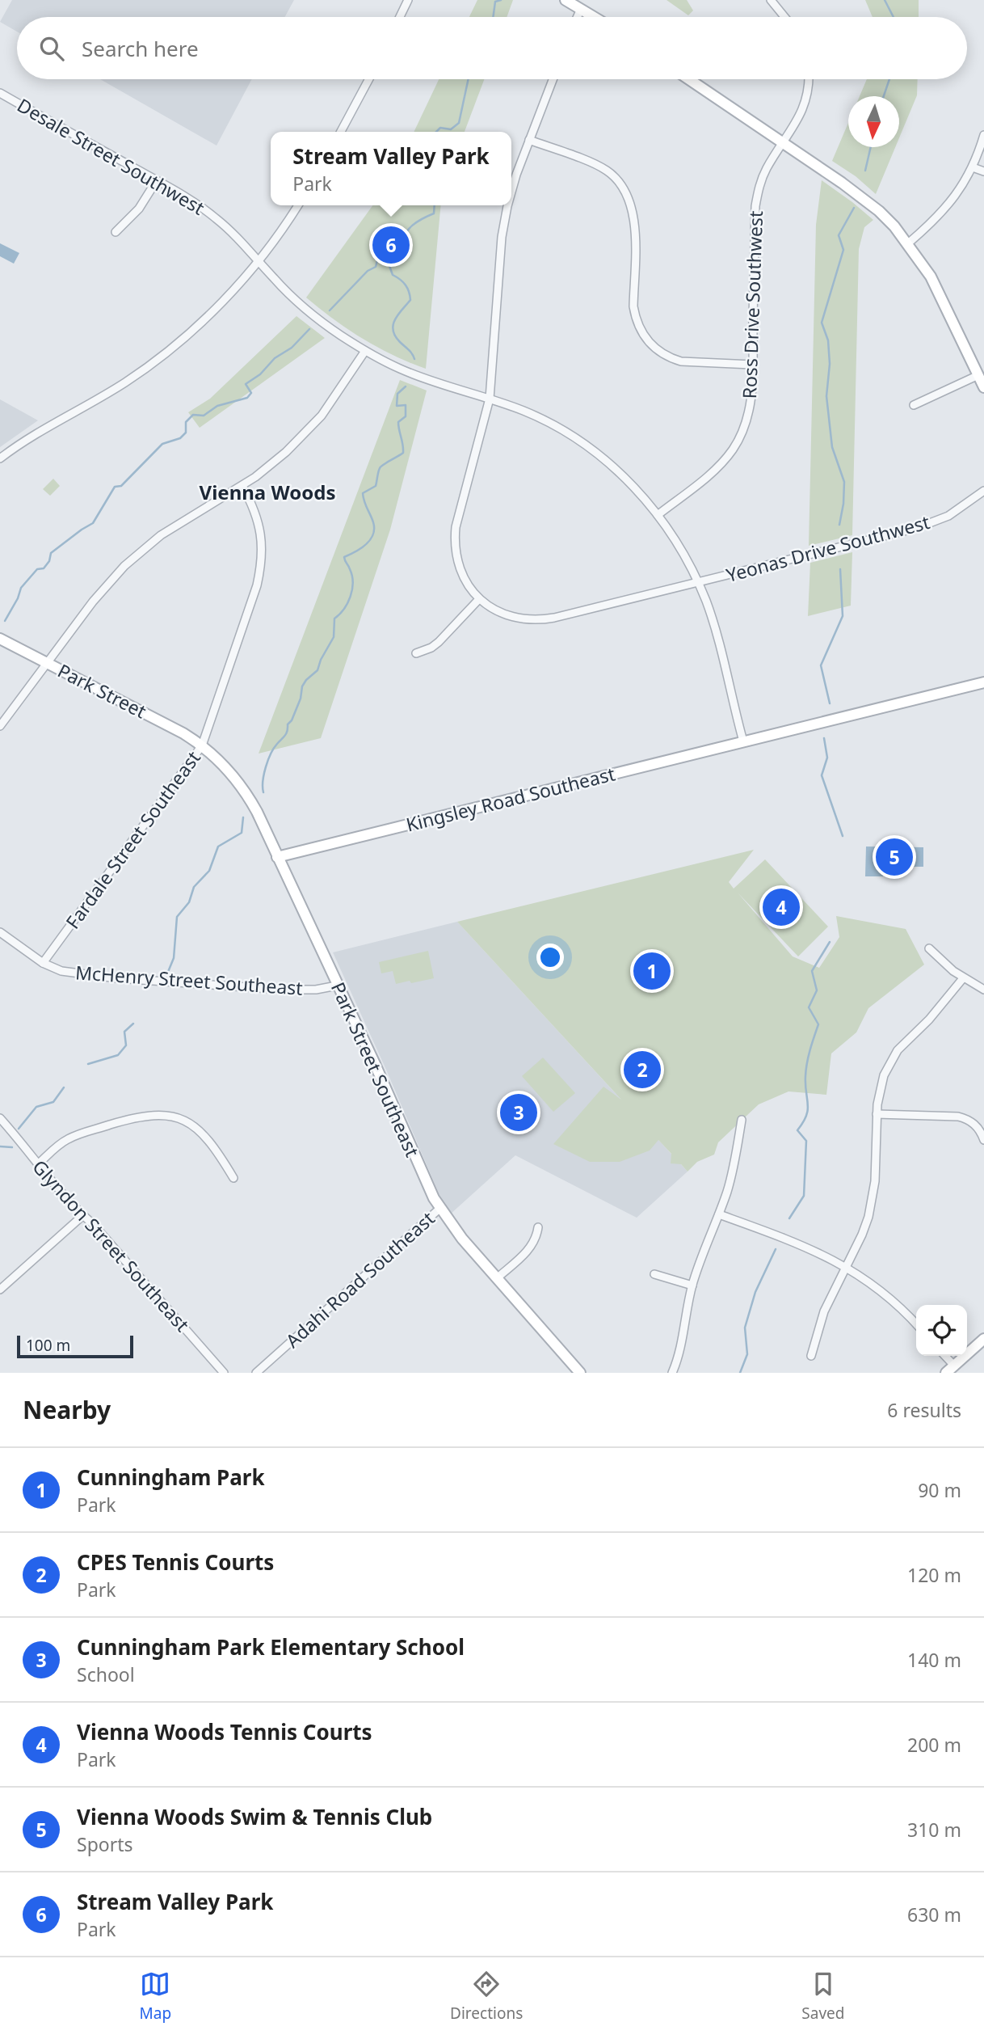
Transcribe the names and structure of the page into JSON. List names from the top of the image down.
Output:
{
  "streets": {
    "street": [
      "Desale Street Southwest",
      "Ross Drive Southwest",
      "Yeonas Drive Southwest",
      "Park Street",
      "Kingsley Road Southeast",
      "Fardale Street Southeast",
      "McHenry Street Southeast",
      "Park Street Southeast",
      "Glyndon Street Southeast",
      "Adahi Road Southeast"
    ]
  },
  "crossings": [
    ["Desale Street Southwest", "Ross Drive Southwest"],
    ["Desale Street Southwest", "Yeonas Drive Southwest"],
    ["Desale Street Southwest", "Kingsley Road Southeast"],
    ["Park Street", "Fardale Street Southeast"],
    ["Park Street", "Park Street Southeast"],
    ["Kingsley Road Southeast", "Park Street Southeast"],
    ["Fardale Street Southeast", "McHenry Street Southeast"],
    ["Fardale Street Southeast", "Park Street Southeast"],
    ["McHenry Street Southeast", "Park Street Southeast"],
    ["Park Street Southeast", "Adahi Road Southeast"]
  ],
  "districts": ["Vienna Woods"],
  "scale_bar": "100 m",
  "north": "bottom",
  "page": {
    "search": "Search here",
    "popup": ["Stream Valley Park", "Park"],
    "pins": [
      "6",
      "5",
      "4",
      "1",
      "2",
      "3"
    ],
    "scale": "100 m",
    "heading": ["Nearby", "6 results"],
    "list": [
      {
        "mark": "1",
        "name": "Cunningham Park",
        "note": "Park",
        "value": "90 m"
      },
      {
        "mark": "2",
        "name": "CPES Tennis Courts",
        "note": "Park",
        "value": "120 m"
      },
      {
        "mark": "3",
        "name": "Cunningham Park Elementary School",
        "note": "School",
        "value": "140 m"
      },
      {
        "mark": "4",
        "name": "Vienna Woods Tennis Courts",
        "note": "Park",
        "value": "200 m"
      },
      {
        "mark": "5",
        "name": "Vienna Woods Swim & Tennis Club",
        "note": "Sports",
        "value": "310 m"
      },
      {
        "mark": "6",
        "name": "Stream Valley Park",
        "note": "Park",
        "value": "630 m"
      }
    ],
    "nav": ["Map", "Directions", "Saved"]
  }
}
